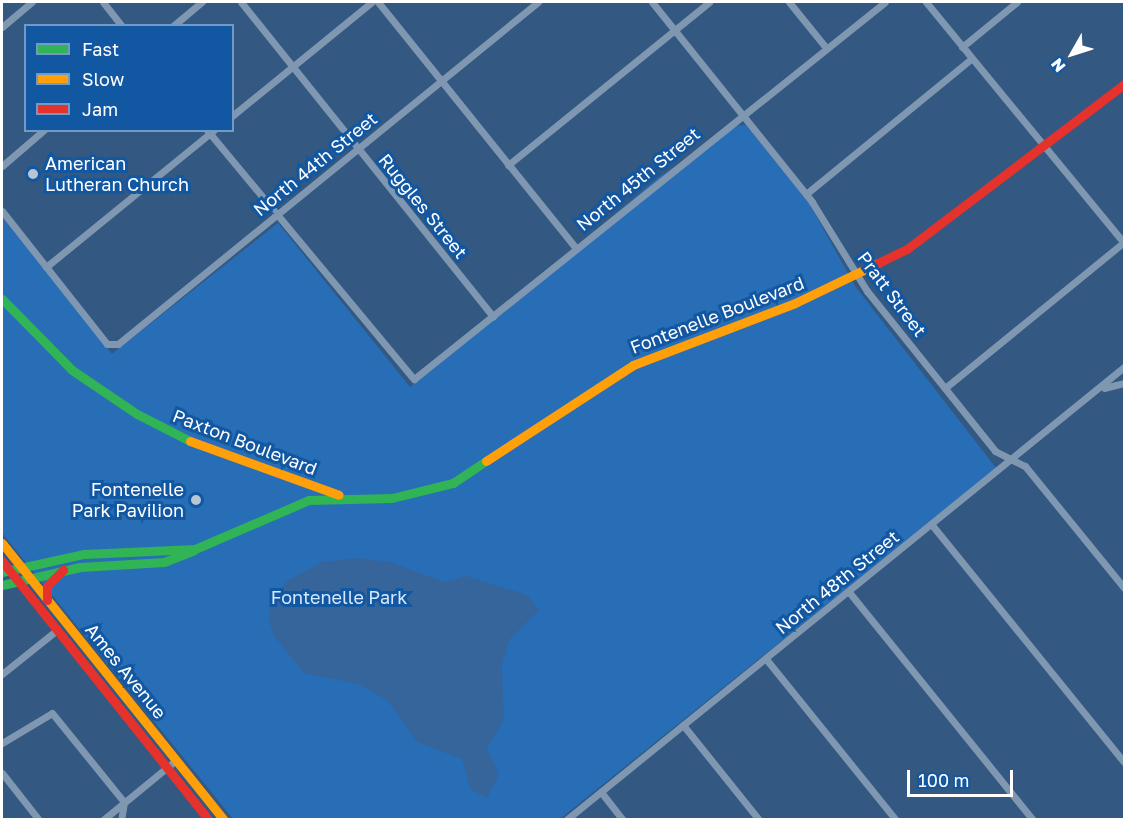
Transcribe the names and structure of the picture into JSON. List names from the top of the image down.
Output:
{
  "streets": {
    "main road": ["Fontenelle Boulevard", "Paxton Boulevard", "Ames Avenue"],
    "street": [
      "North 44th Street",
      "North 45th Street",
      "Ruggles Street",
      "Pratt Street",
      "North 48th Street"
    ]
  },
  "crossings": [
    ["North 44th Street", "North 45th Street"],
    ["North 44th Street", "Ruggles Street"],
    ["North 45th Street", "Ruggles Street"],
    ["North 45th Street", "Pratt Street"],
    ["Pratt Street", "Fontenelle Boulevard"],
    ["Pratt Street", "North 48th Street"],
    ["Fontenelle Boulevard", "Paxton Boulevard"],
    ["Fontenelle Boulevard", "Ames Avenue"]
  ],
  "parks": ["Fontenelle Park"],
  "places": ["American Lutheran Church", "Fontenelle Park Pavilion"],
  "legend": ["Fast", "Slow", "Jam"],
  "scale_bar": "100 m",
  "north": "bottom left"
}
